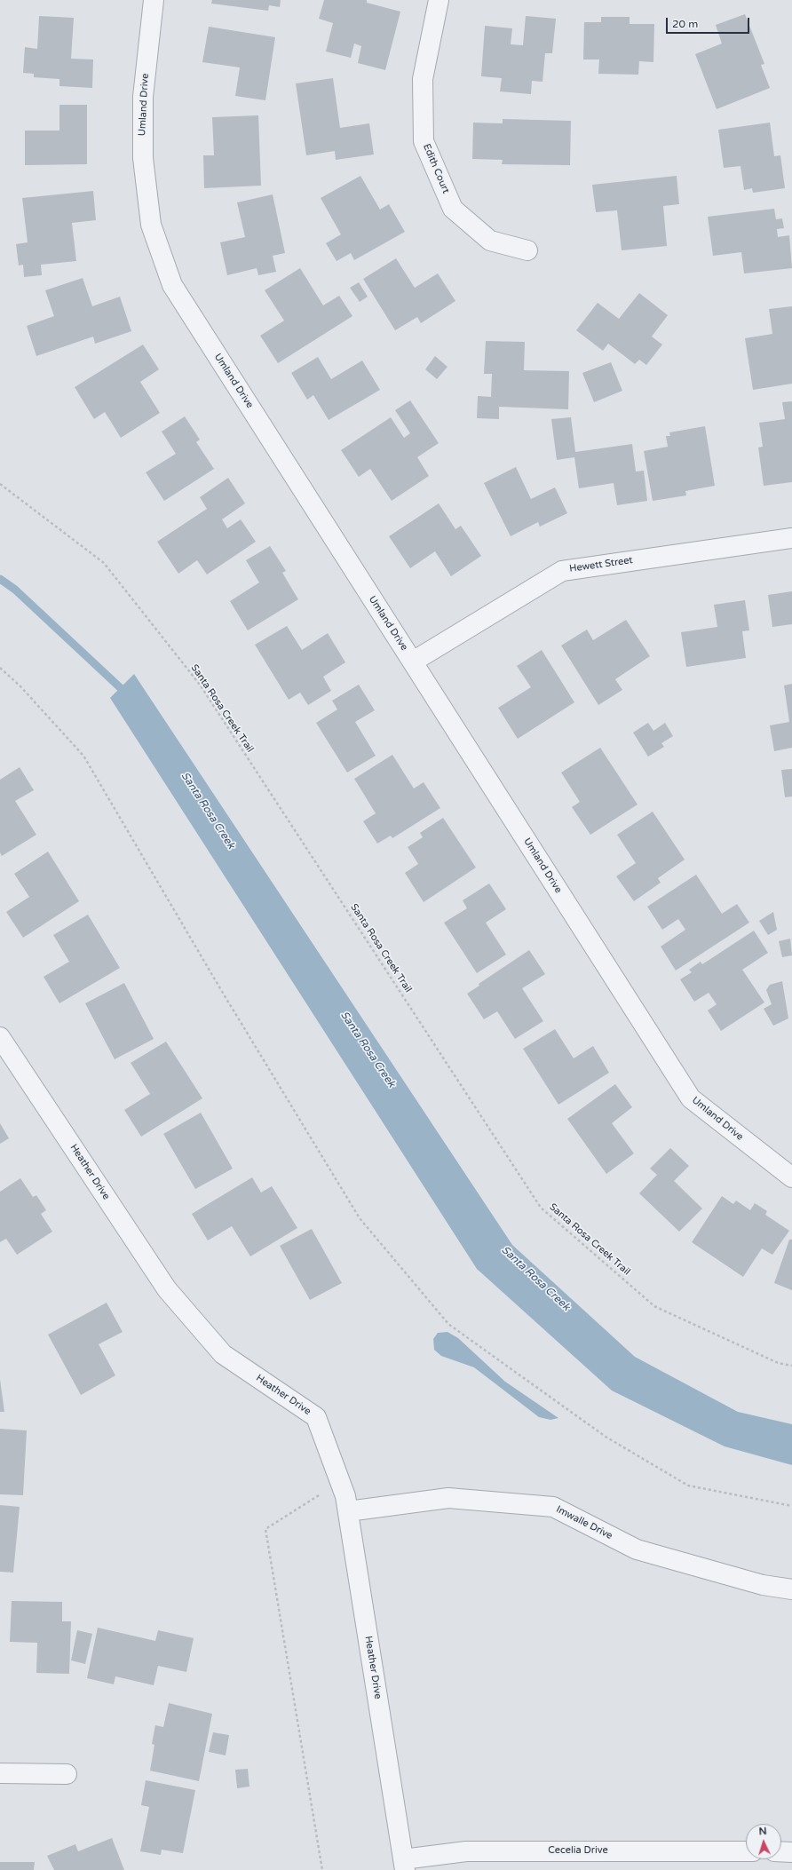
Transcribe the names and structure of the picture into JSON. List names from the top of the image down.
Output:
{
  "streets": {
    "street": [
      "Umland Drive",
      "Edith Court",
      "Hewett Street",
      "Heather Drive",
      "Imwalle Drive",
      "Cecelia Drive"
    ],
    "path": ["Santa Rosa Creek Trail"]
  },
  "crossings": [
    ["Umland Drive", "Hewett Street"],
    ["Heather Drive", "Imwalle Drive"],
    ["Heather Drive", "Cecelia Drive"]
  ],
  "water": ["Santa Rosa Creek"],
  "scale_bar": "20 m",
  "north": "top"
}
